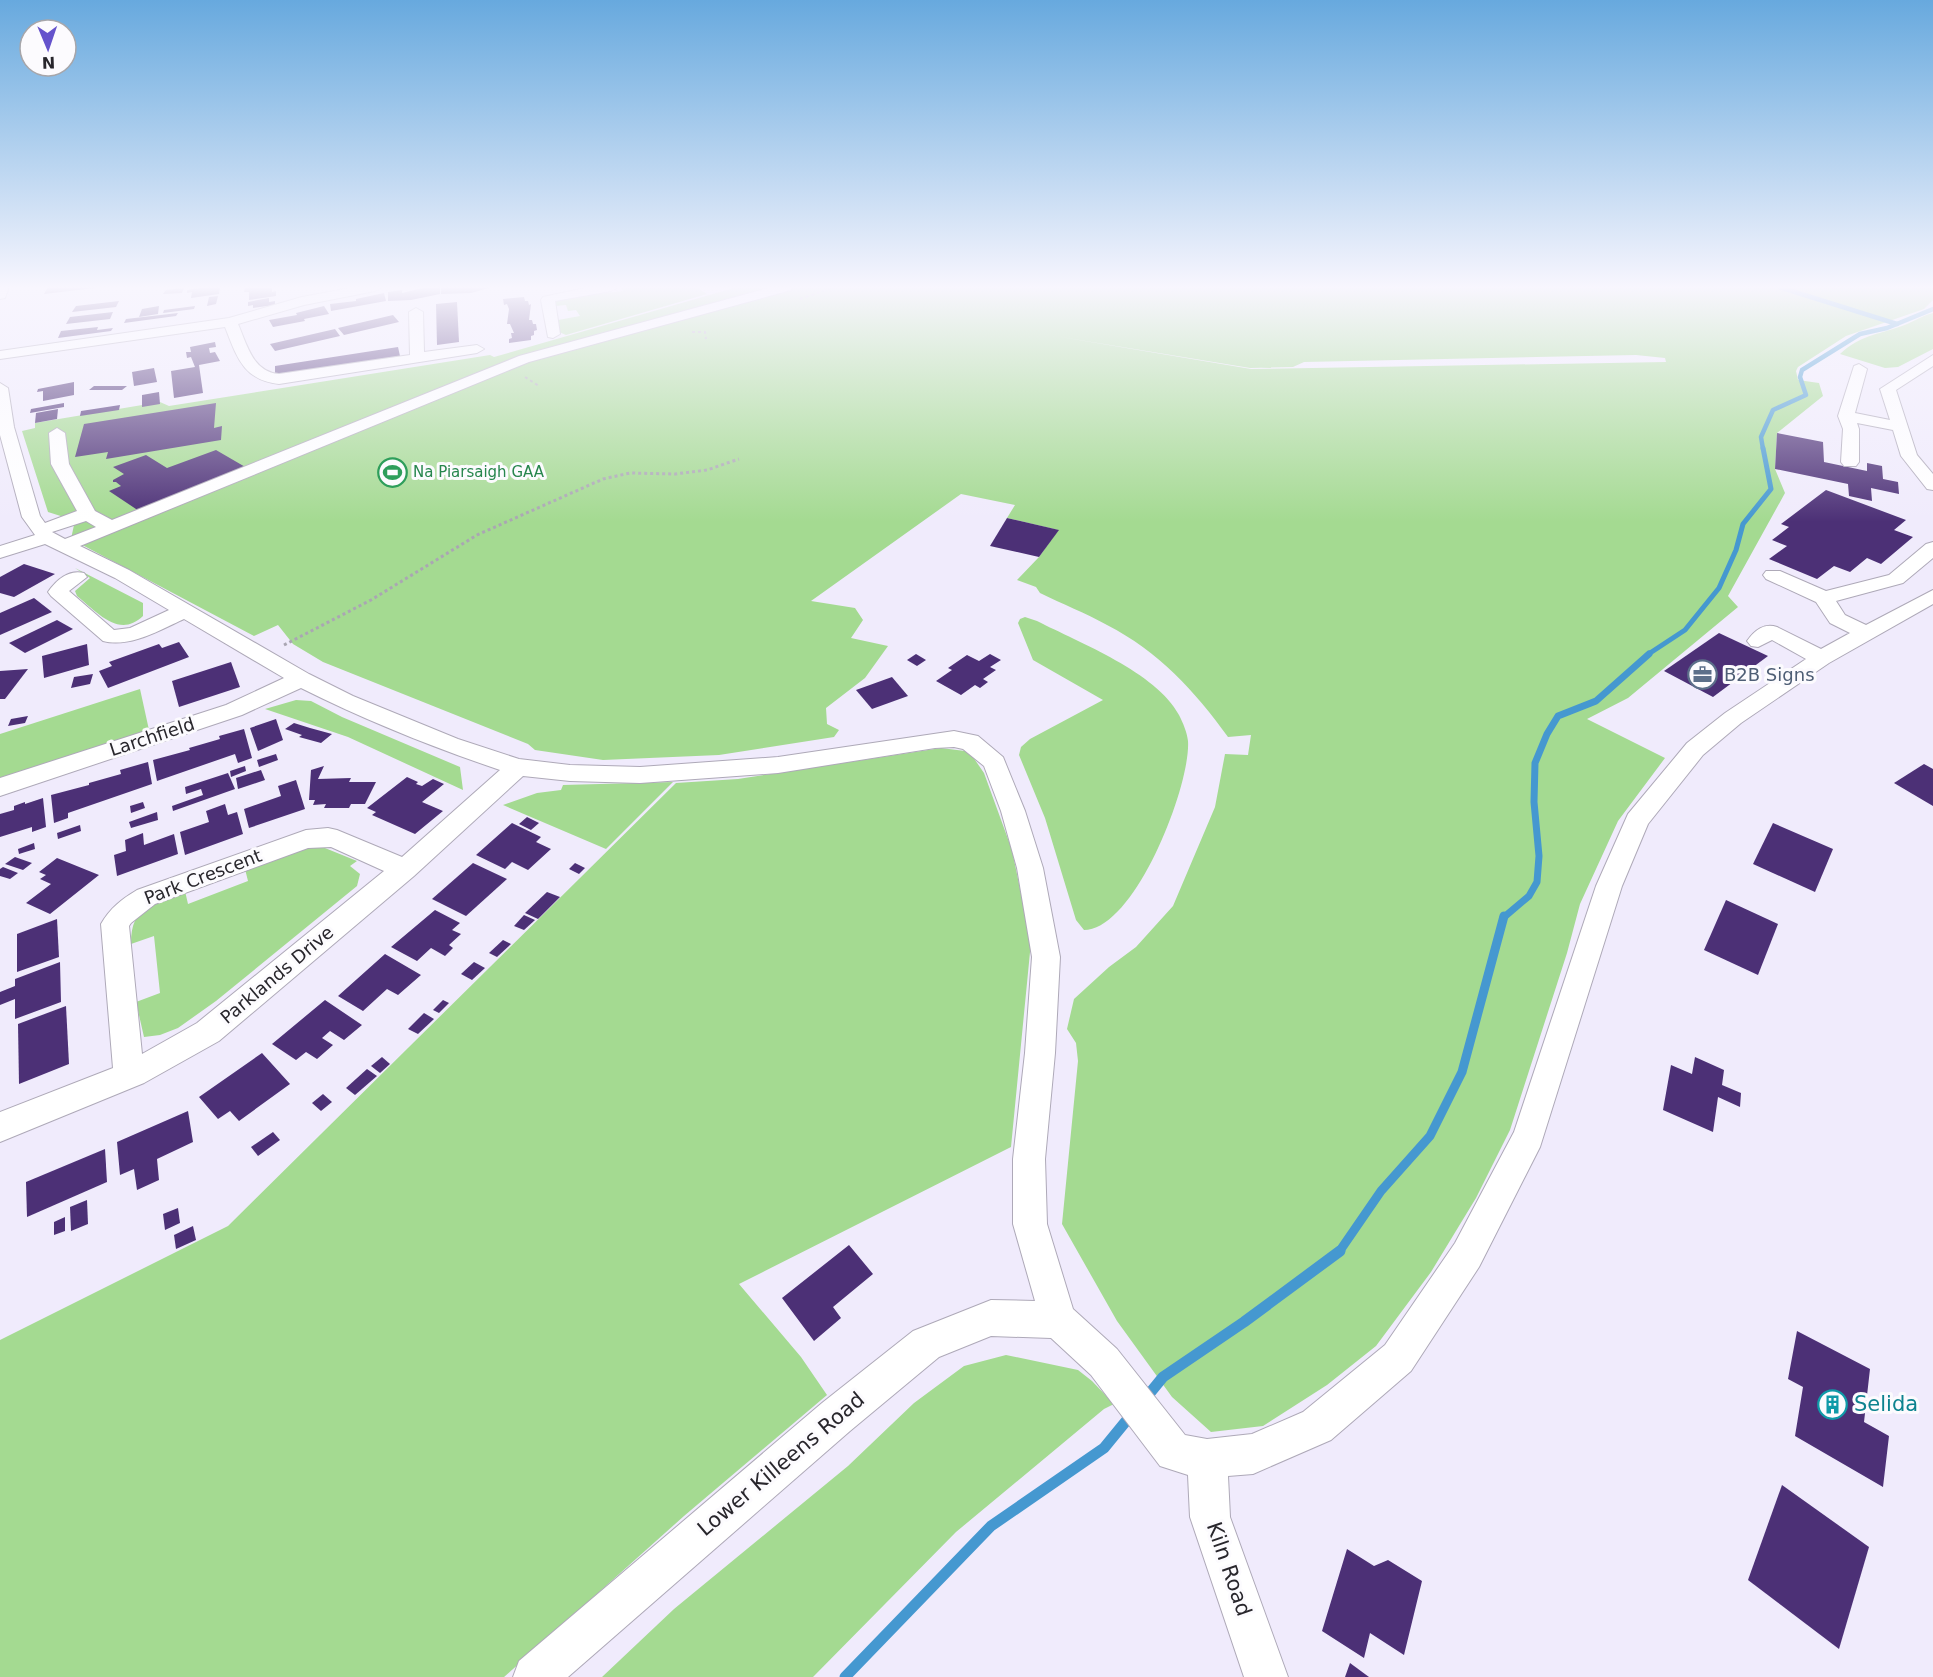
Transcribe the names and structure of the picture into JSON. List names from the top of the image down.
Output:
{
  "streets": {
    "street": [
      "Larchfield",
      "Park Crescent",
      "Parklands Drive",
      "Lower Killeens Road",
      "Kiln Road"
    ]
  },
  "crossings": [
    ["Park Crescent", "Parklands Drive"]
  ],
  "places": {
    "sports": ["Na Piarsaigh GAA"],
    "office": ["B2B Signs"],
    "building": ["Selida"]
  },
  "north": "bottom"
}
